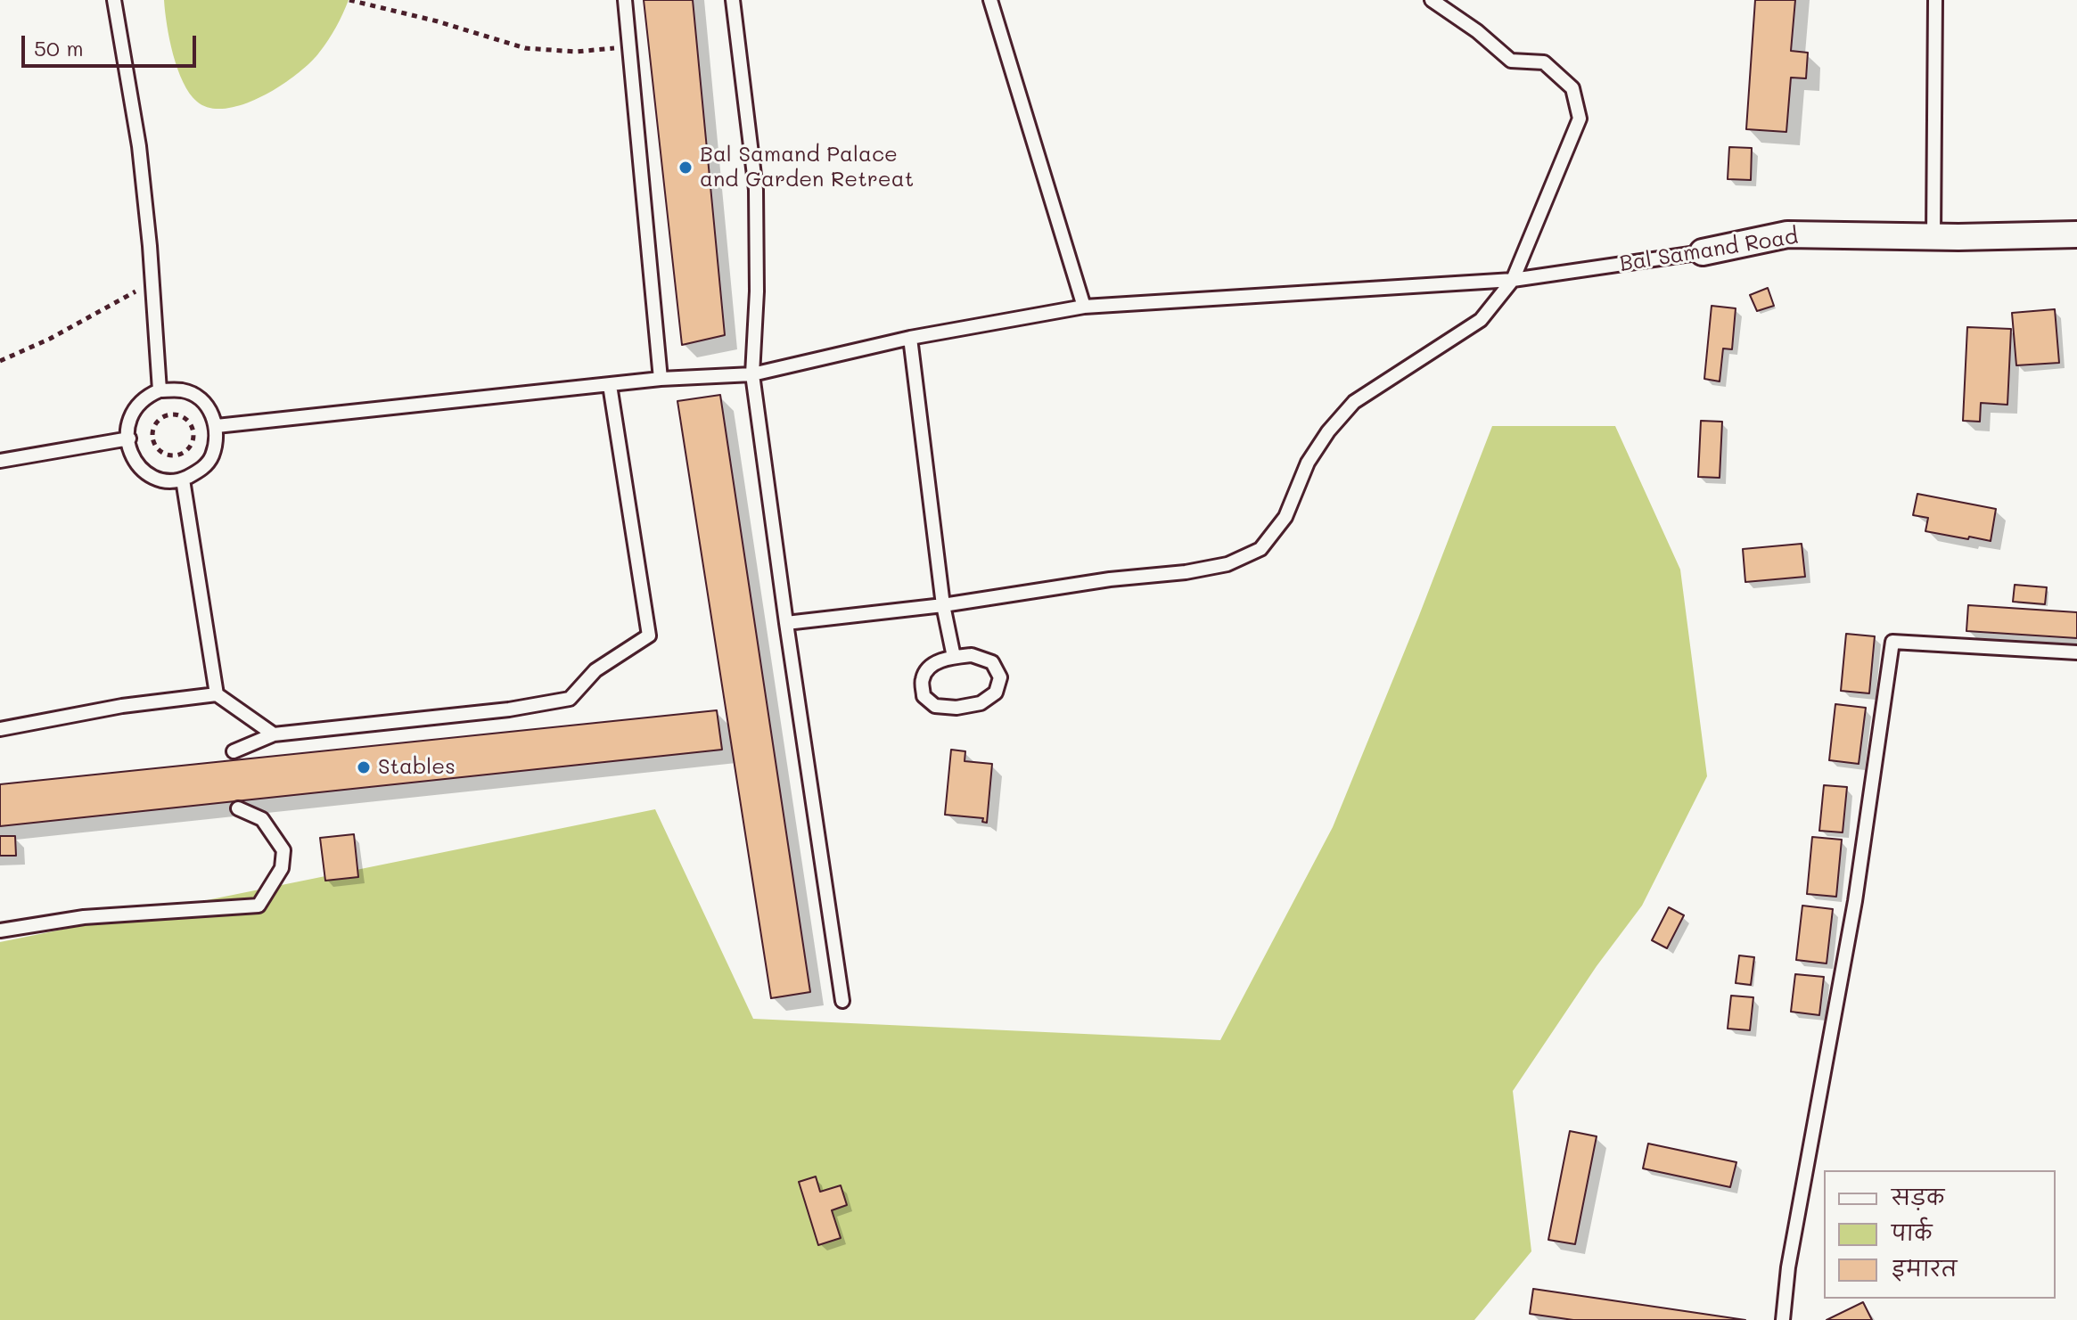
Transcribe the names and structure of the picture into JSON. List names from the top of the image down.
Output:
{
  "streets": {
    "street": ["Bal Samand Road"]
  },
  "places": ["Bal Samand Palace and Garden Retreat", "Stables"],
  "legend": ["सड़क", "पार्क", "इमारत"],
  "scale_bar": "50 m"
}
